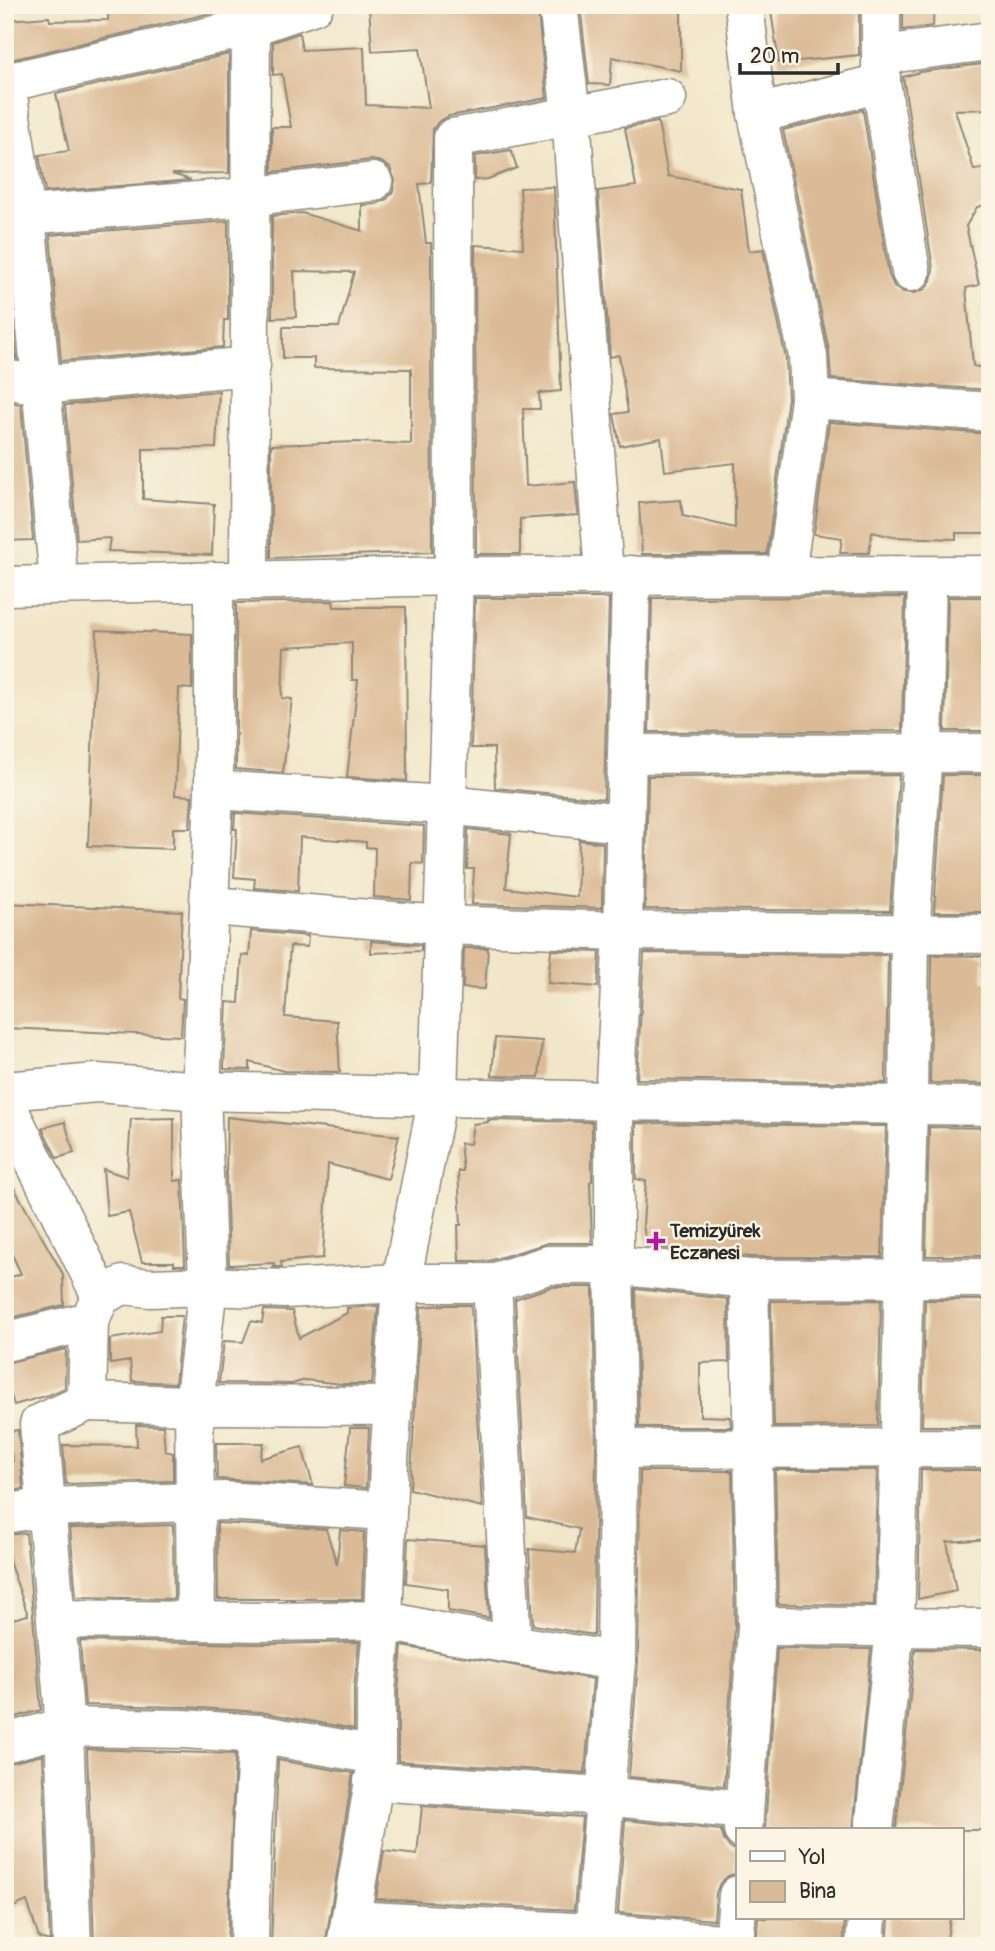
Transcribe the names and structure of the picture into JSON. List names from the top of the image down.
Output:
{
  "places": {
    "health": ["Temizyürek Eczanesi"]
  },
  "legend": ["Yol", "Bina"],
  "scale_bar": "20 m"
}
